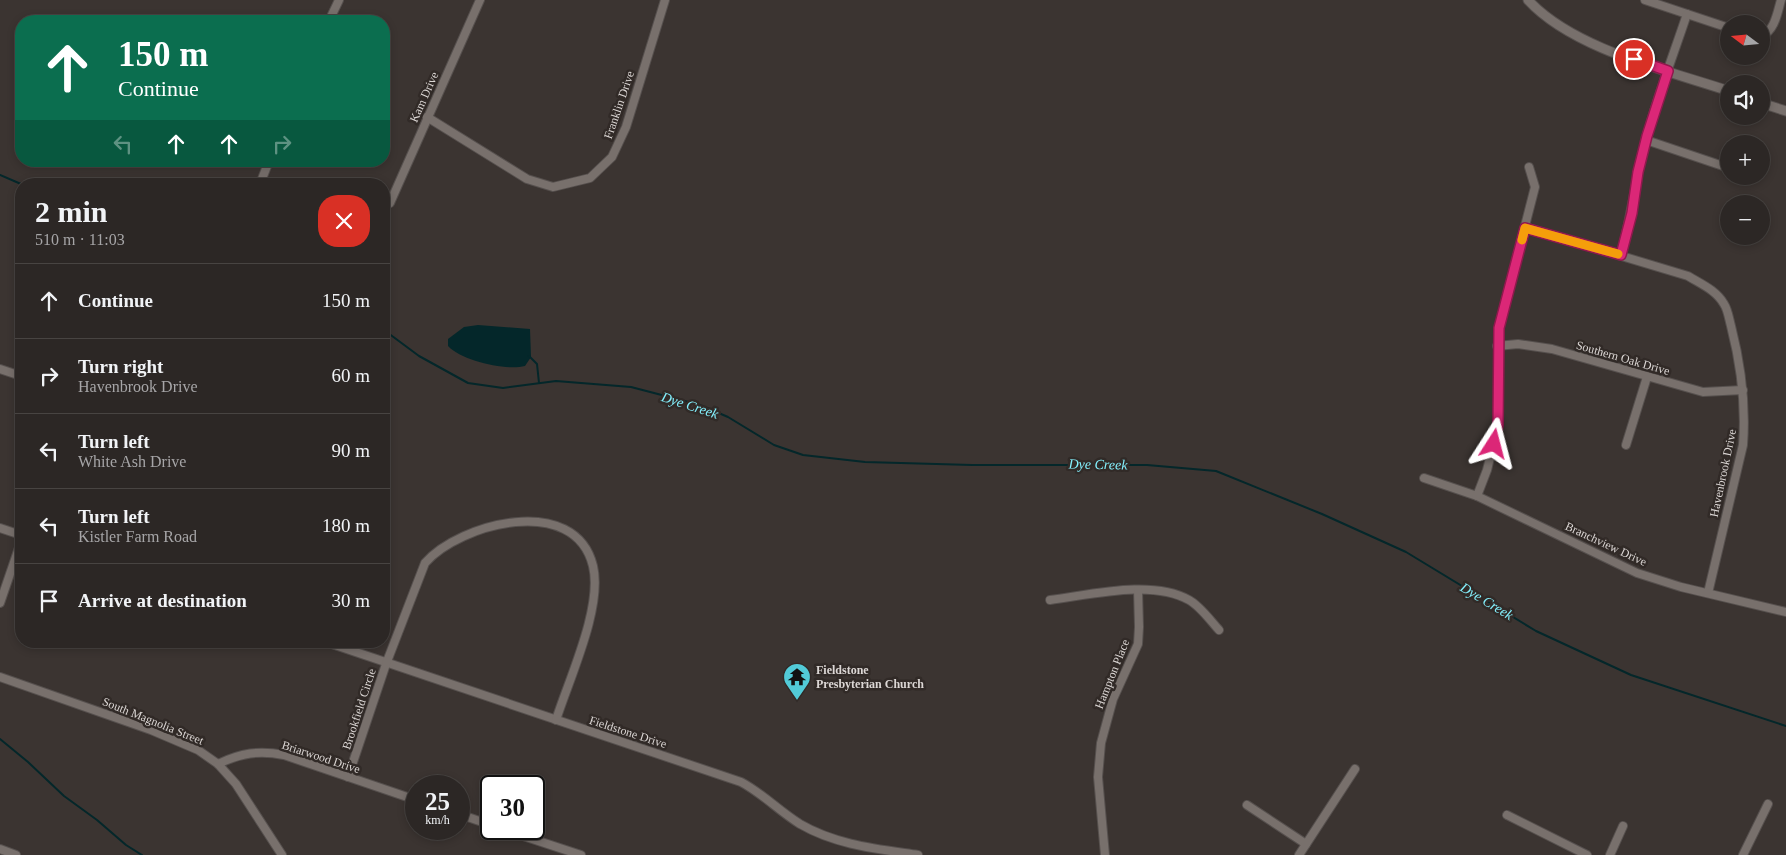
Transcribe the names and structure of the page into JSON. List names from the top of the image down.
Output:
{
  "streets": {
    "street": [
      "Kam Drive",
      "Franklin Drive",
      "Southern Oak Drive",
      "Havenbrook Drive",
      "Branchview Drive",
      "Hampton Place",
      "Brookfield Circle",
      "South Magnolia Street",
      "Fieldstone Drive",
      "Briarwood Drive"
    ]
  },
  "crossings": [
    ["Kam Drive", "Franklin Drive"],
    ["Southern Oak Drive", "Havenbrook Drive"],
    ["Havenbrook Drive", "Branchview Drive"],
    ["Brookfield Circle", "Fieldstone Drive"],
    ["Brookfield Circle", "Briarwood Drive"],
    ["South Magnolia Street", "Briarwood Drive"]
  ],
  "water": ["Dye Creek"],
  "places": {
    "temple": ["Fieldstone Presbyterian Church"]
  },
  "north": "left",
  "page": {
    "map_buttons": ["+", "−"],
    "turn": ["150 m", "Continue"],
    "heading": ["2 min", "510 m · 11:03"],
    "list": [
      {
        "name": "Continue",
        "value": "150 m"
      },
      {
        "name": "Turn right",
        "note": "Havenbrook Drive",
        "value": "60 m"
      },
      {
        "name": "Turn left",
        "note": "White Ash Drive",
        "value": "90 m"
      },
      {
        "name": "Turn left",
        "note": "Kistler Farm Road",
        "value": "180 m"
      },
      {
        "name": "Arrive at destination",
        "value": "30 m"
      }
    ],
    "speed": "25 km/h",
    "limit": "30"
  }
}
